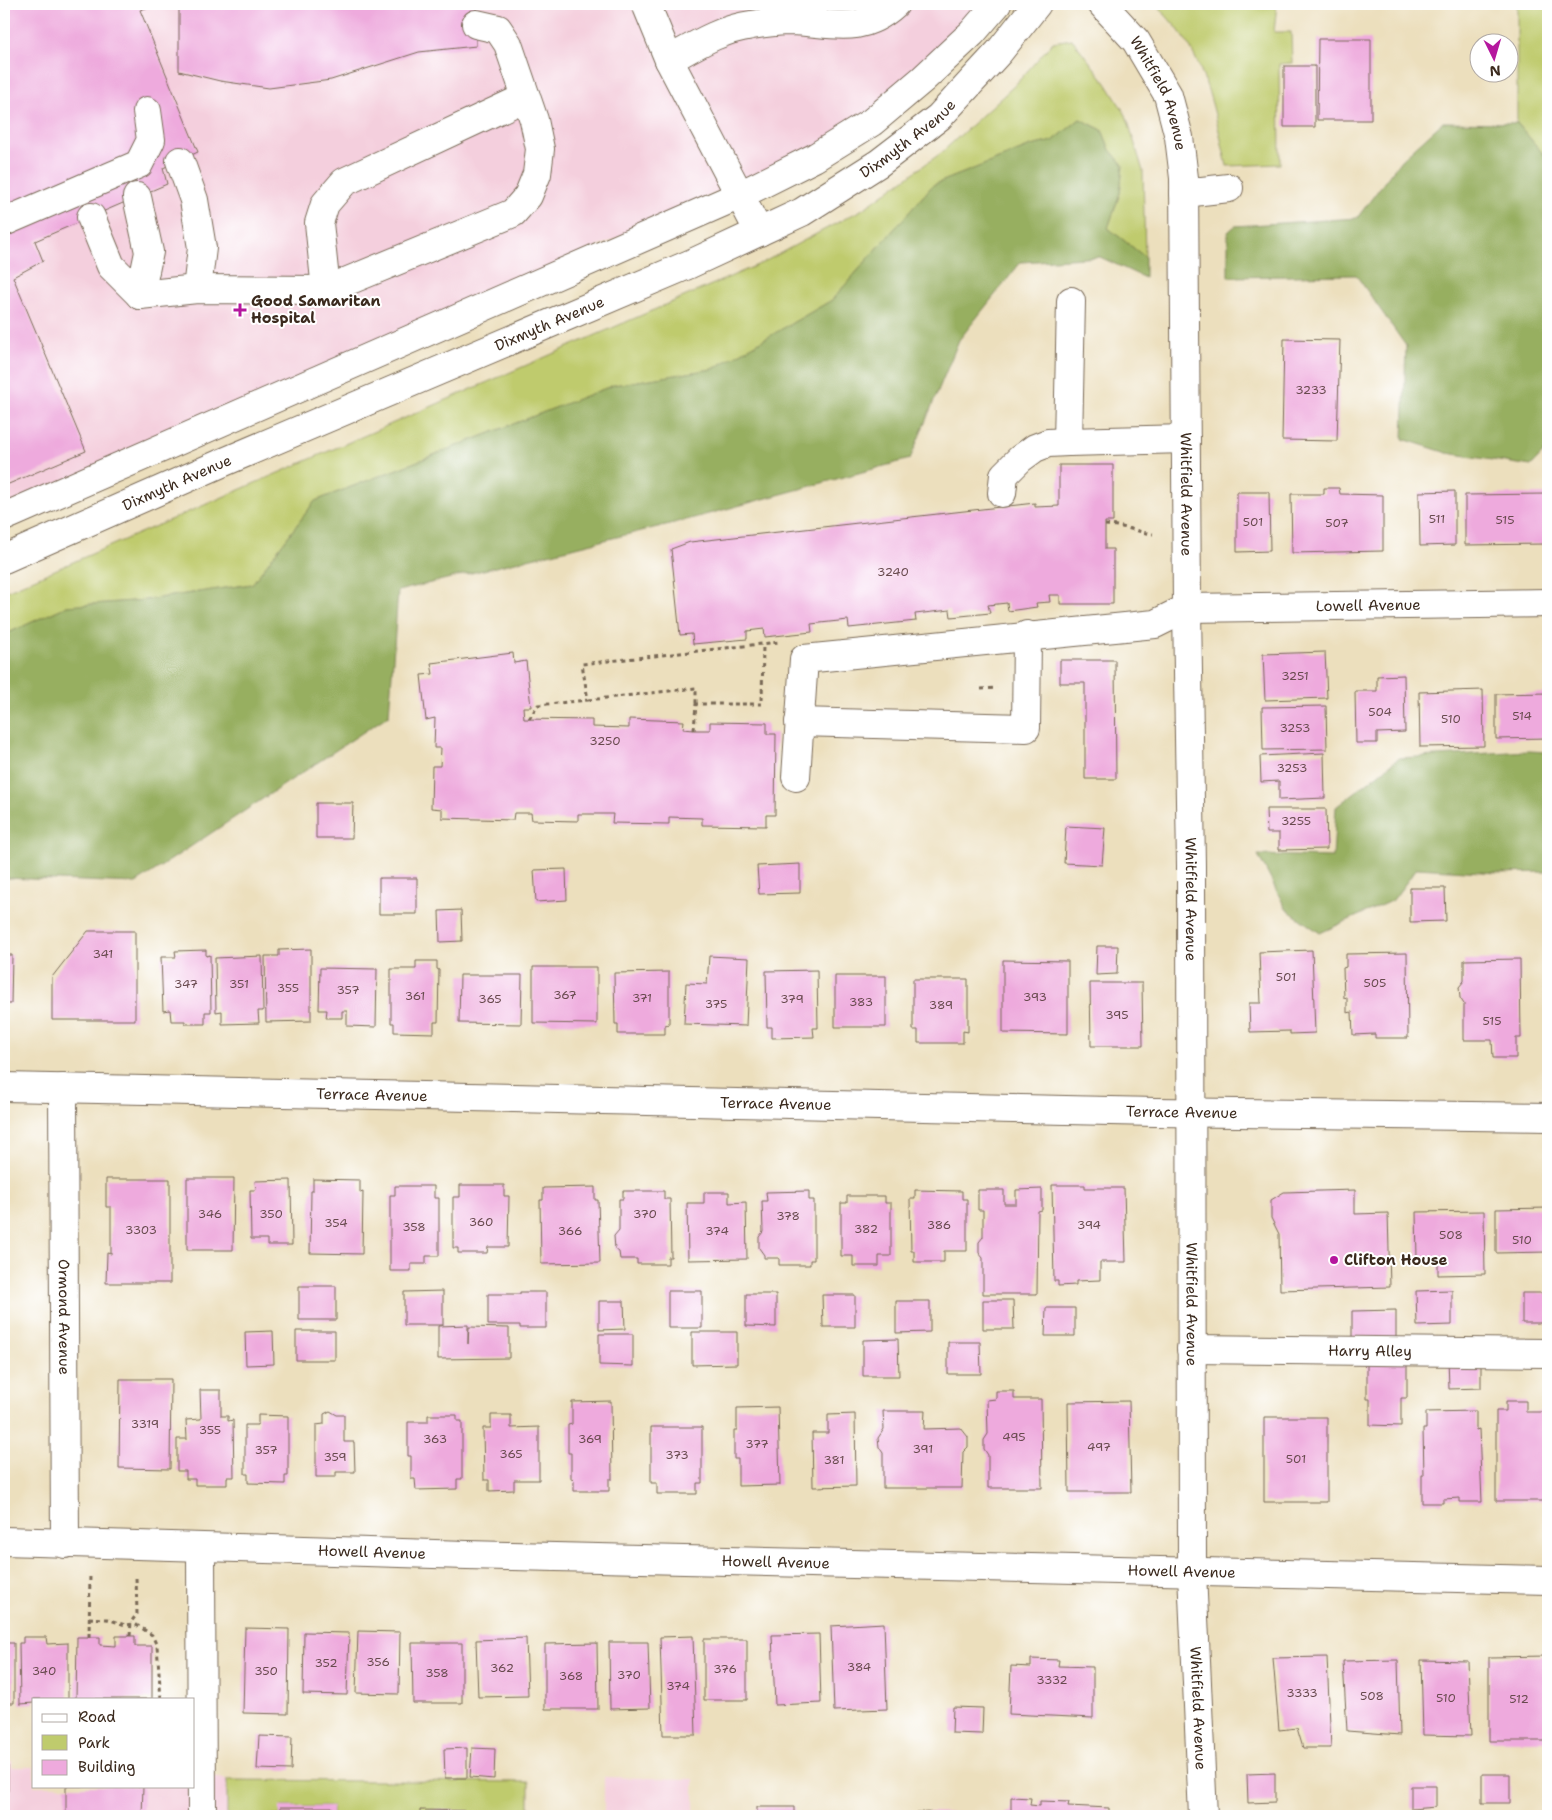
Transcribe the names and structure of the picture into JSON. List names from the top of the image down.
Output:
{
  "streets": {
    "street": [
      "Whitfield Avenue",
      "Dixmyth Avenue",
      "Lowell Avenue",
      "Terrace Avenue",
      "Ormond Avenue",
      "Harry Alley",
      "Howell Avenue"
    ]
  },
  "crossings": [
    ["Whitfield Avenue", "Lowell Avenue"],
    ["Whitfield Avenue", "Terrace Avenue"],
    ["Whitfield Avenue", "Harry Alley"],
    ["Whitfield Avenue", "Howell Avenue"],
    ["Terrace Avenue", "Ormond Avenue"],
    ["Ormond Avenue", "Howell Avenue"]
  ],
  "places": {
    "health": ["Good Samaritan Hospital"],
    "other": ["Clifton House"]
  },
  "house_numbers": [
    "3233",
    "511",
    "515",
    "501",
    "507",
    "3240",
    "3251",
    "504",
    "514",
    "510",
    "3253",
    "3250",
    "3253",
    "3255",
    "341",
    "501",
    "505",
    "347",
    "351",
    "355",
    "357",
    "367",
    "361",
    "393",
    "371",
    "365",
    "379",
    "383",
    "375",
    "389",
    "395",
    "515",
    "346",
    "350",
    "370",
    "378",
    "360",
    "354",
    "386",
    "394",
    "358",
    "382",
    "3303",
    "366",
    "374",
    "508",
    "510",
    "3319",
    "355",
    "495",
    "363",
    "369",
    "377",
    "497",
    "391",
    "357",
    "365",
    "373",
    "359",
    "501",
    "381",
    "356",
    "352",
    "384",
    "362",
    "376",
    "340",
    "350",
    "358",
    "370",
    "368",
    "3332",
    "374",
    "3333",
    "508",
    "510",
    "512"
  ],
  "legend": ["Road", "Park", "Building"],
  "north": "bottom"
}
